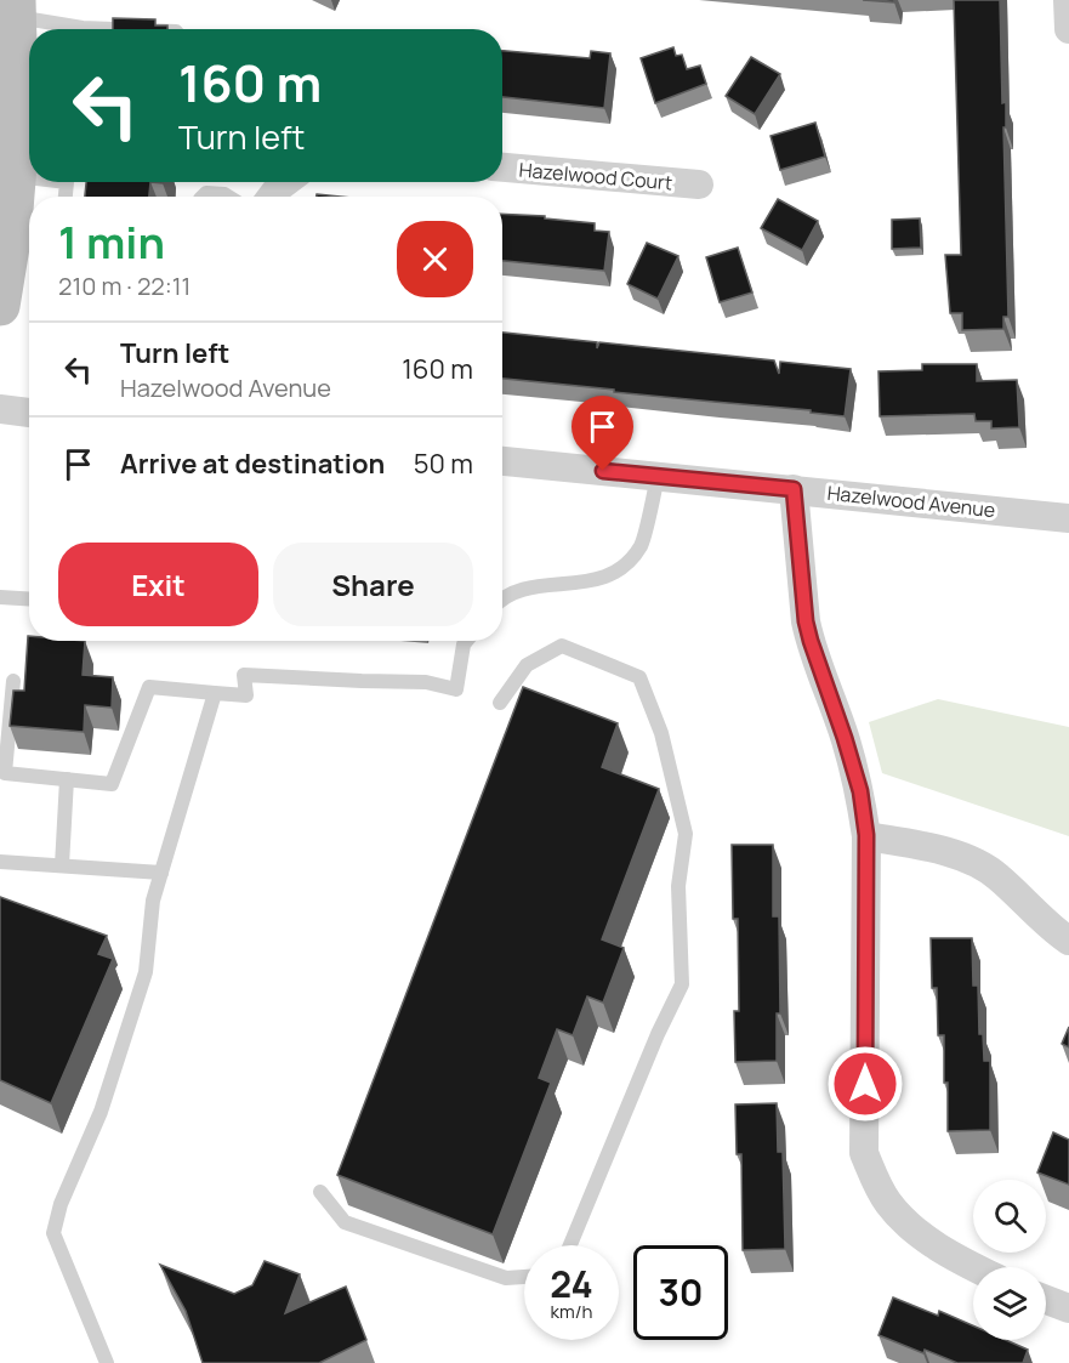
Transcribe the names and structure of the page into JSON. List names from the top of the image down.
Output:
{
  "streets": {
    "street": ["Hazelwood Court", "Hazelwood Avenue"]
  },
  "page": {
    "turn": ["160 m", "Turn left"],
    "heading": ["1 min", "210 m · 22:11"],
    "list": [
      {
        "name": "Turn left",
        "note": "Hazelwood Avenue",
        "value": "160 m"
      },
      {
        "name": "Arrive at destination",
        "value": "50 m"
      }
    ],
    "buttons": ["Exit", "Share"],
    "speed": "24 km/h",
    "limit": "30"
  }
}
